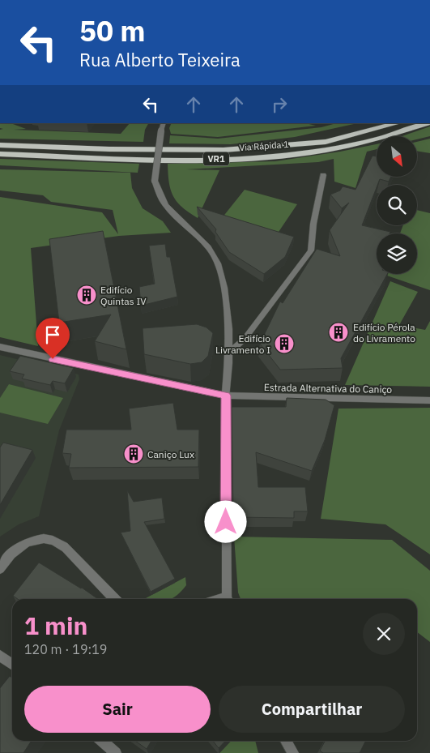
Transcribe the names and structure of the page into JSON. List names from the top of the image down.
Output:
{
  "streets": {
    "highway": ["Via Rápida 1", "VR1"],
    "street": ["Estrada Alternativa do Caniço"]
  },
  "places": {
    "building": [
      "Edifício Quintas IV",
      "Edifício Pérola do Livramento",
      "Edifício Livramento I",
      "Caniço Lux"
    ]
  },
  "north": "bottom right",
  "page": {
    "turn": ["50 m", "Rua Alberto Teixeira"],
    "heading": ["1 min", "120 m · 19:19"],
    "buttons": ["Sair", "Compartilhar"]
  }
}
